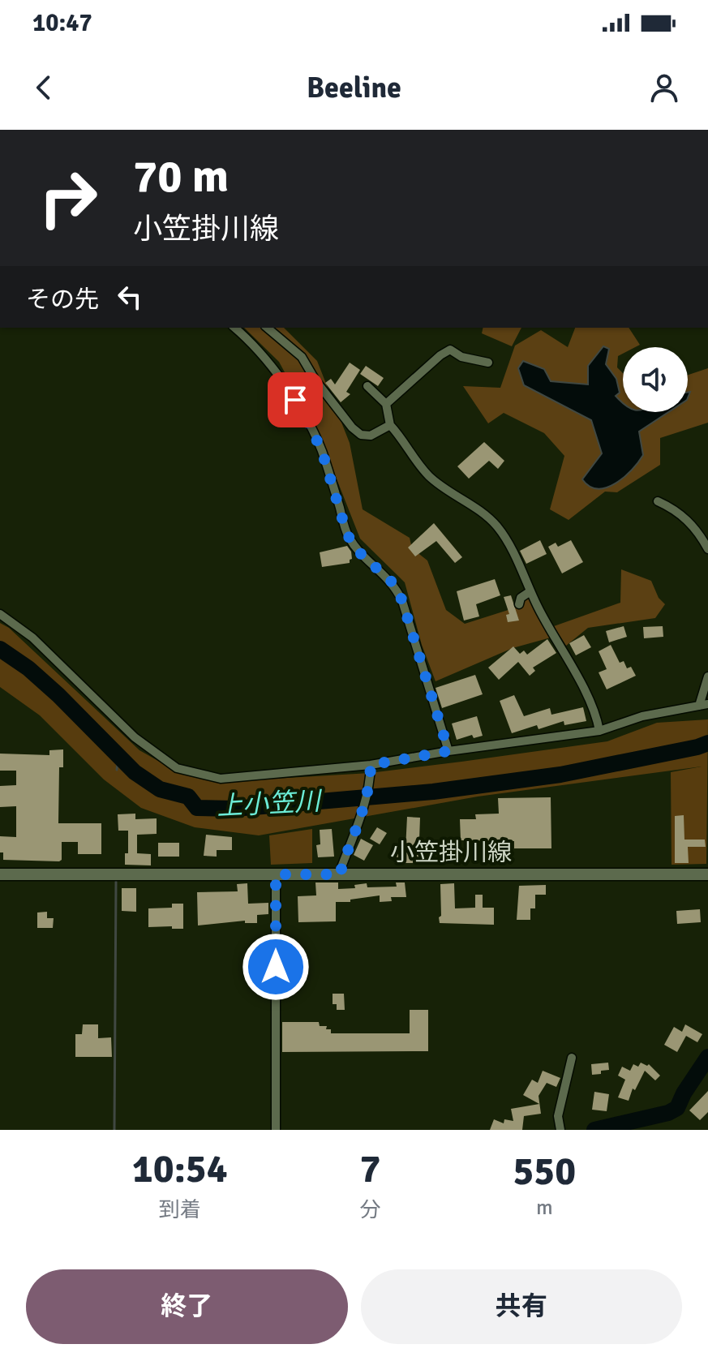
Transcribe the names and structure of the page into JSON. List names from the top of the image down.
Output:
{
  "streets": {
    "main road": ["小笠掛川線"]
  },
  "water": ["上小笠川"],
  "page": {
    "status": "10:47",
    "header": "Beeline",
    "turn": ["70 m", "小笠掛川線"],
    "then": "その先",
    "eta": [
      "10:54",
      "到着",
      "7",
      "分",
      "550",
      "m"
    ],
    "buttons": ["終了", "共有"]
  }
}
